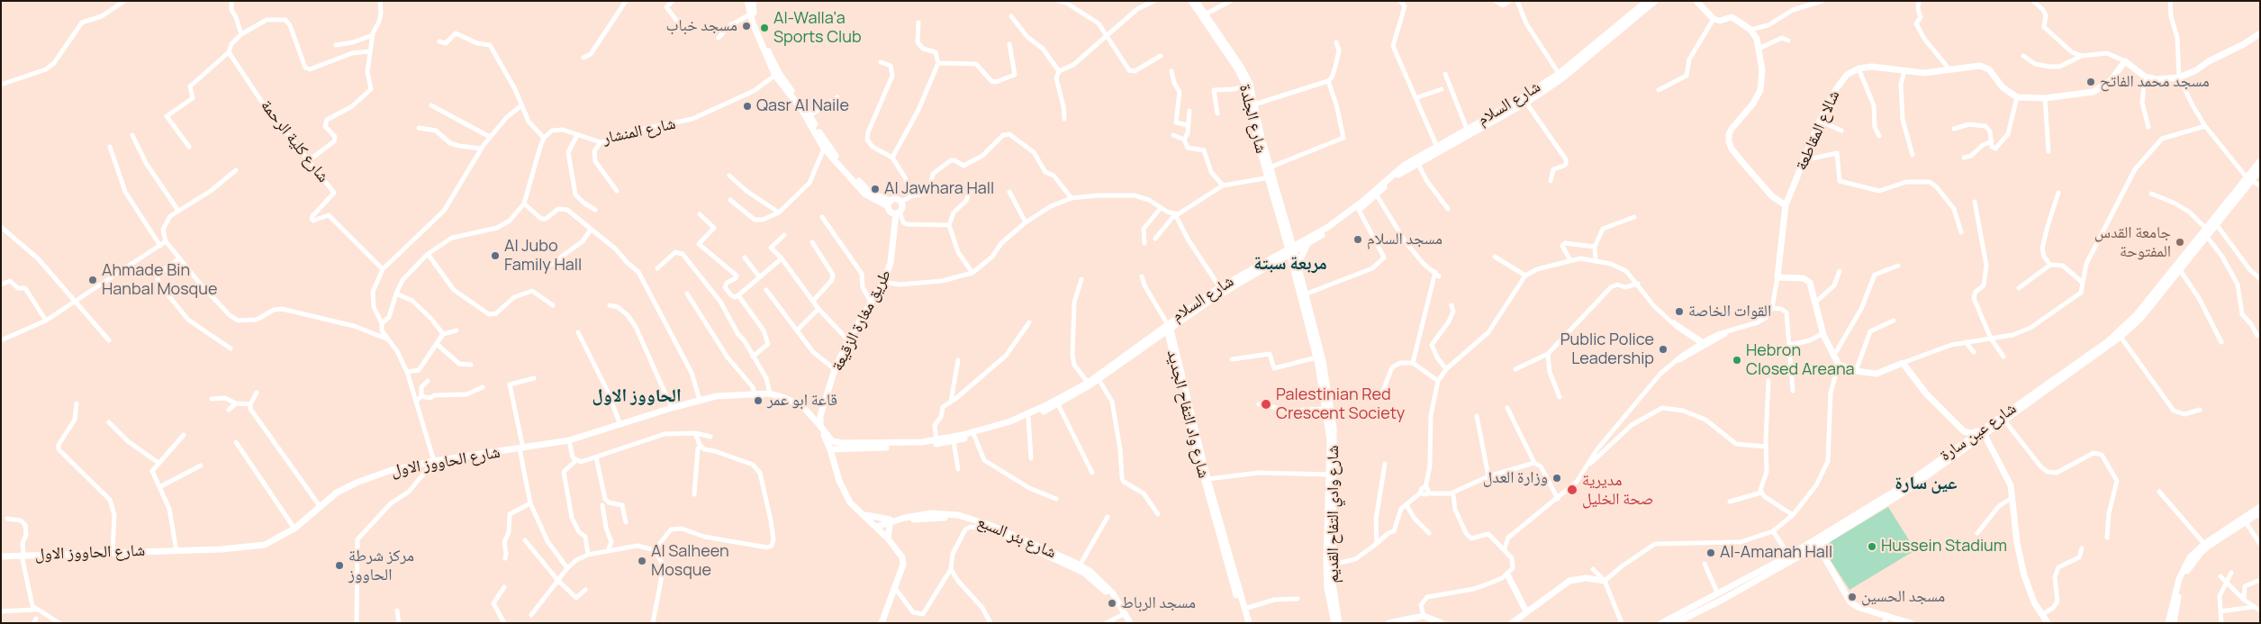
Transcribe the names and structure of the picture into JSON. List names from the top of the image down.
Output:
{
  "streets": {
    "street": [
      "شارع السلام",
      "شارع الجلدة",
      "شالاع المقاطعة",
      "شارع المنشار",
      "شارع كلية الرحمة",
      "طريق مغارة الزقيعة",
      "شارع واد التفاح الجديد",
      "شارع عين سارة",
      "شارع الحاووز الاول",
      "شارع وادي التفاح القديم",
      "شارع بئر السبع"
    ]
  },
  "crossings": [
    ["شارع السلام", "شارع الجلدة"],
    ["شارع السلام", "طريق مغارة الزقيعة"],
    ["شارع السلام", "شارع واد التفاح الجديد"],
    ["شارع السلام", "شارع وادي التفاح القديم"],
    ["شارع الجلدة", "شارع وادي التفاح القديم"]
  ],
  "districts": ["مربعة سبتة", "الحاووز الاول", "عين سارة"],
  "places": [
    "مسجد خباب",
    "Al-Walla’a Sports Club",
    "مسجد محمد الفاتح",
    "Qasr Al Naile",
    "Al Jawhara Hall",
    "مسجد السلام",
    "جامعة القدس المفتوحة",
    "Al Jubo Family Hall",
    "Ahmade Bin Hanbal Mosque",
    "القوات الخاصة",
    "Public Police Leadership",
    "Hebron Closed Areana",
    "قاعة ابو عمر",
    "Palestinian Red Crescent Society",
    "وزارة العدل",
    "مديرية صحة الخليل",
    "Hussein Stadium",
    "Al-Amanah Hall",
    "Al Salheen Mosque",
    "مركز شرطة الحاووز",
    "مسجد الحسين",
    "مسجد الرباط"
  ]
}
